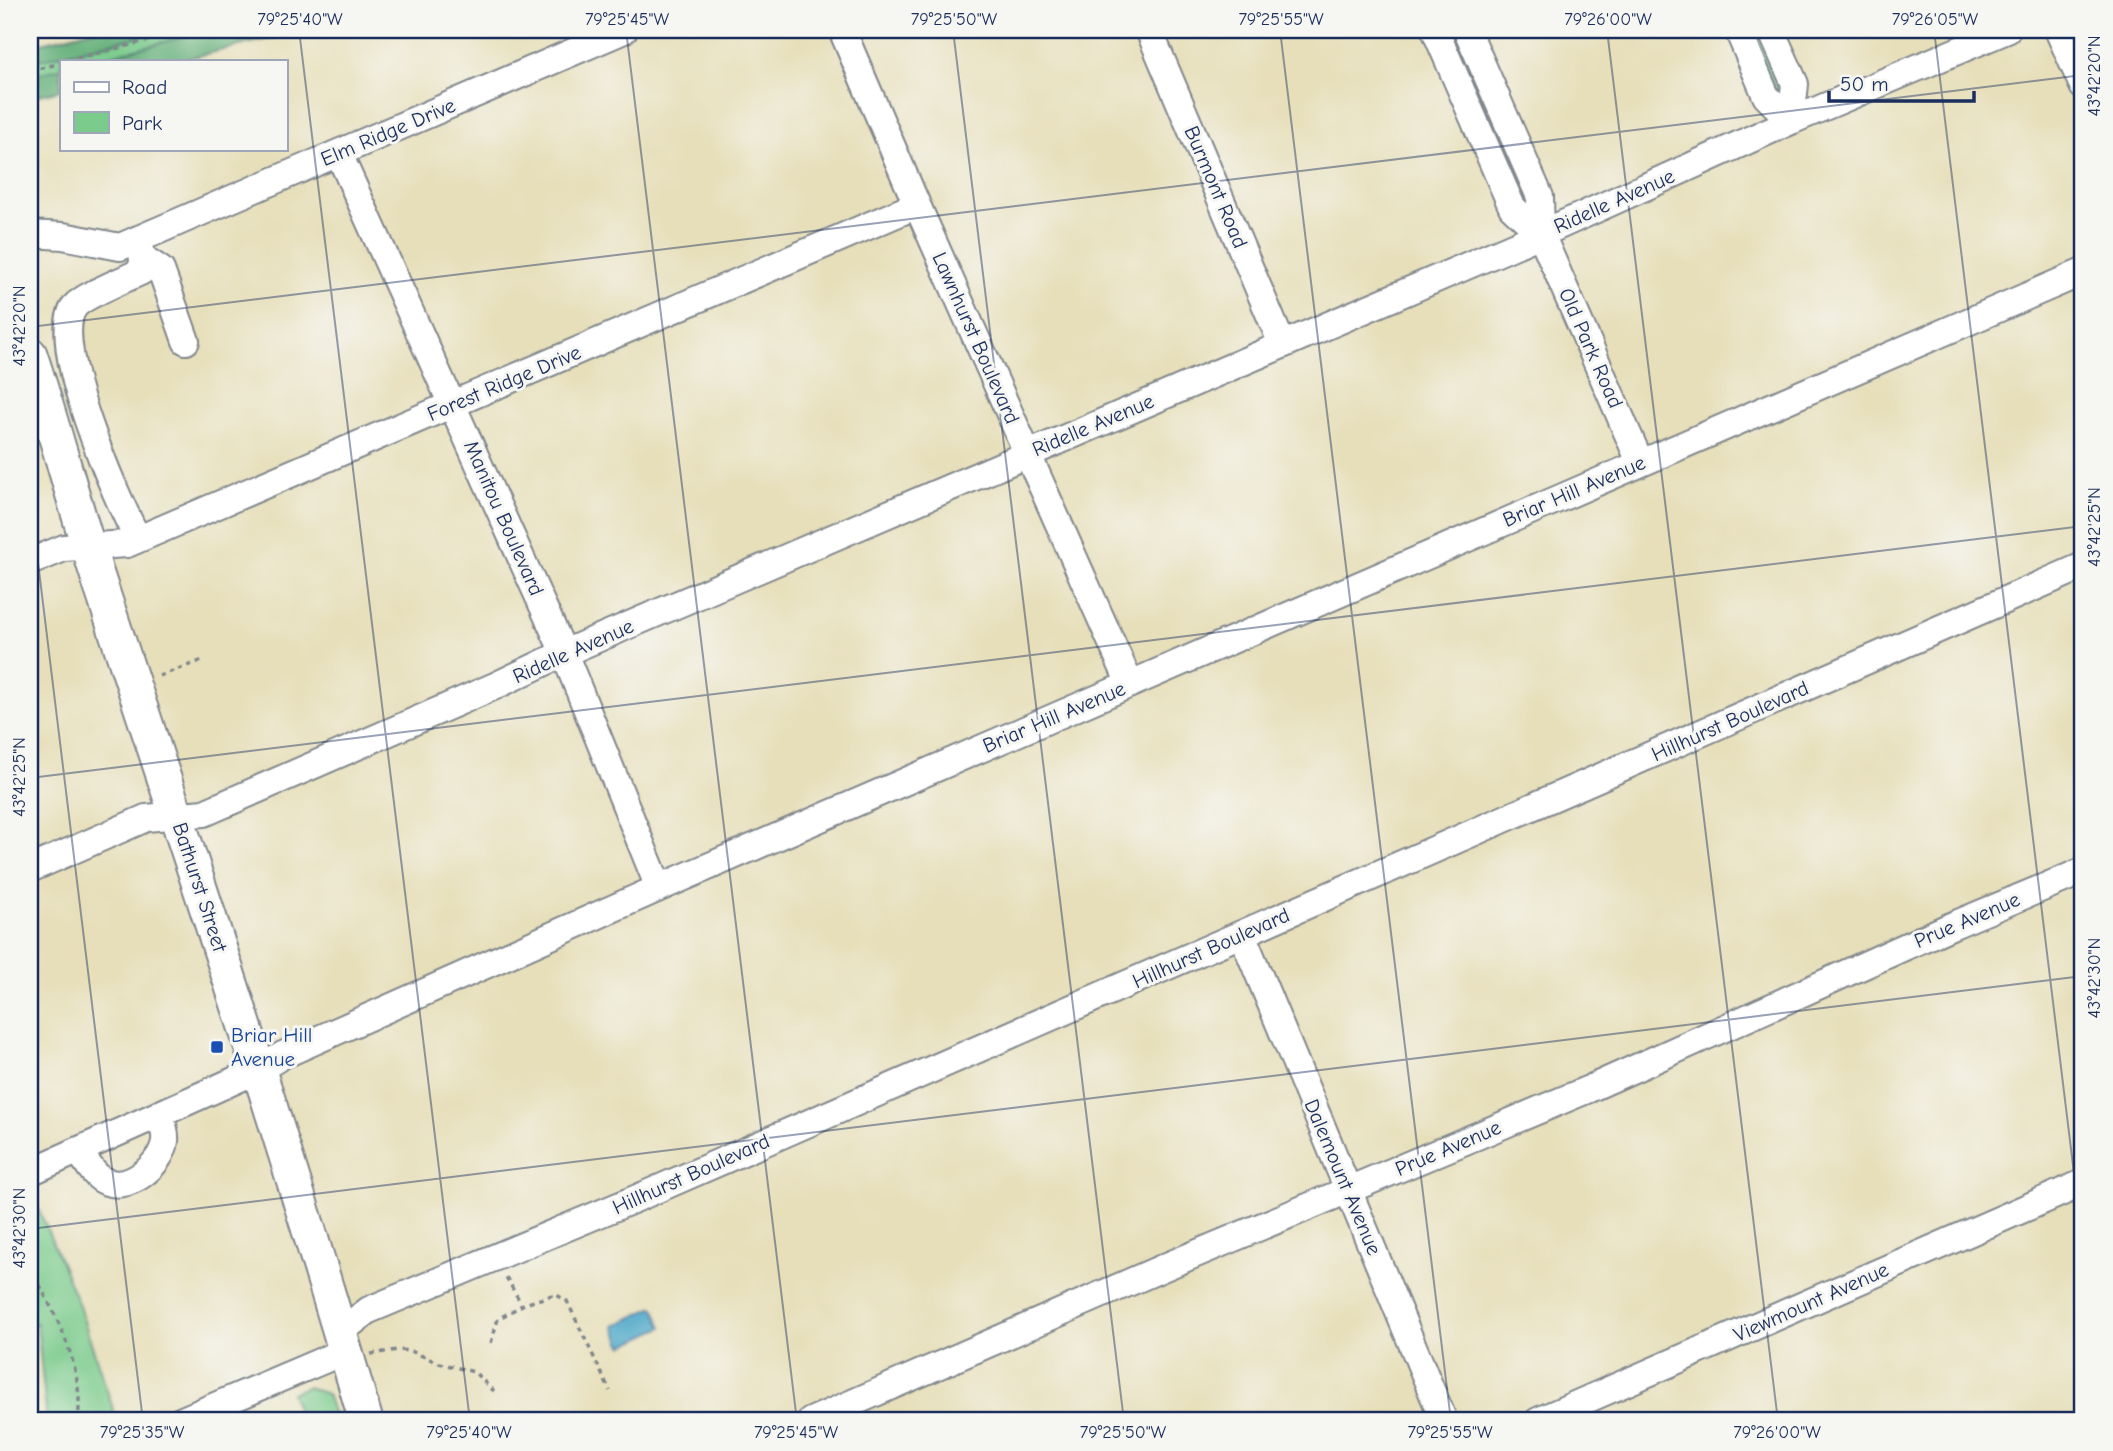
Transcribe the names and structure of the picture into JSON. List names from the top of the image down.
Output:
{
  "streets": {
    "main road": ["Bathurst Street"],
    "street": [
      "Elm Ridge Drive",
      "Burmont Road",
      "Ridelle Avenue",
      "Lawnhurst Boulevard",
      "Old Park Road",
      "Forest Ridge Drive",
      "Briar Hill Avenue",
      "Manitou Boulevard",
      "Hillhurst Boulevard",
      "Prue Avenue",
      "Dalemount Avenue",
      "Viewmount Avenue"
    ]
  },
  "crossings": [
    ["Elm Ridge Drive", "Manitou Boulevard"],
    ["Burmont Road", "Ridelle Avenue"],
    ["Ridelle Avenue", "Lawnhurst Boulevard"],
    ["Ridelle Avenue", "Old Park Road"],
    ["Ridelle Avenue", "Manitou Boulevard"],
    ["Ridelle Avenue", "Bathurst Street"],
    ["Lawnhurst Boulevard", "Forest Ridge Drive"],
    ["Lawnhurst Boulevard", "Briar Hill Avenue"],
    ["Old Park Road", "Briar Hill Avenue"],
    ["Forest Ridge Drive", "Manitou Boulevard"],
    ["Forest Ridge Drive", "Bathurst Street"],
    ["Briar Hill Avenue", "Manitou Boulevard"],
    ["Briar Hill Avenue", "Bathurst Street"],
    ["Hillhurst Boulevard", "Bathurst Street"],
    ["Hillhurst Boulevard", "Dalemount Avenue"],
    ["Prue Avenue", "Dalemount Avenue"]
  ],
  "places": {
    "transit": ["Briar Hill Avenue"]
  },
  "legend": ["Road", "Park"],
  "scale_bar": "50 m",
  "coordinates": [
    "79°25'40\"W",
    "79°25'45\"W",
    "79°25'50\"W",
    "79°25'55\"W",
    "79°26'00\"W",
    "79°26'05\"W",
    "43°42'20\"N",
    "43°42'25\"N",
    "43°42'30\"N",
    "79°25'35\"W"
  ]
}
